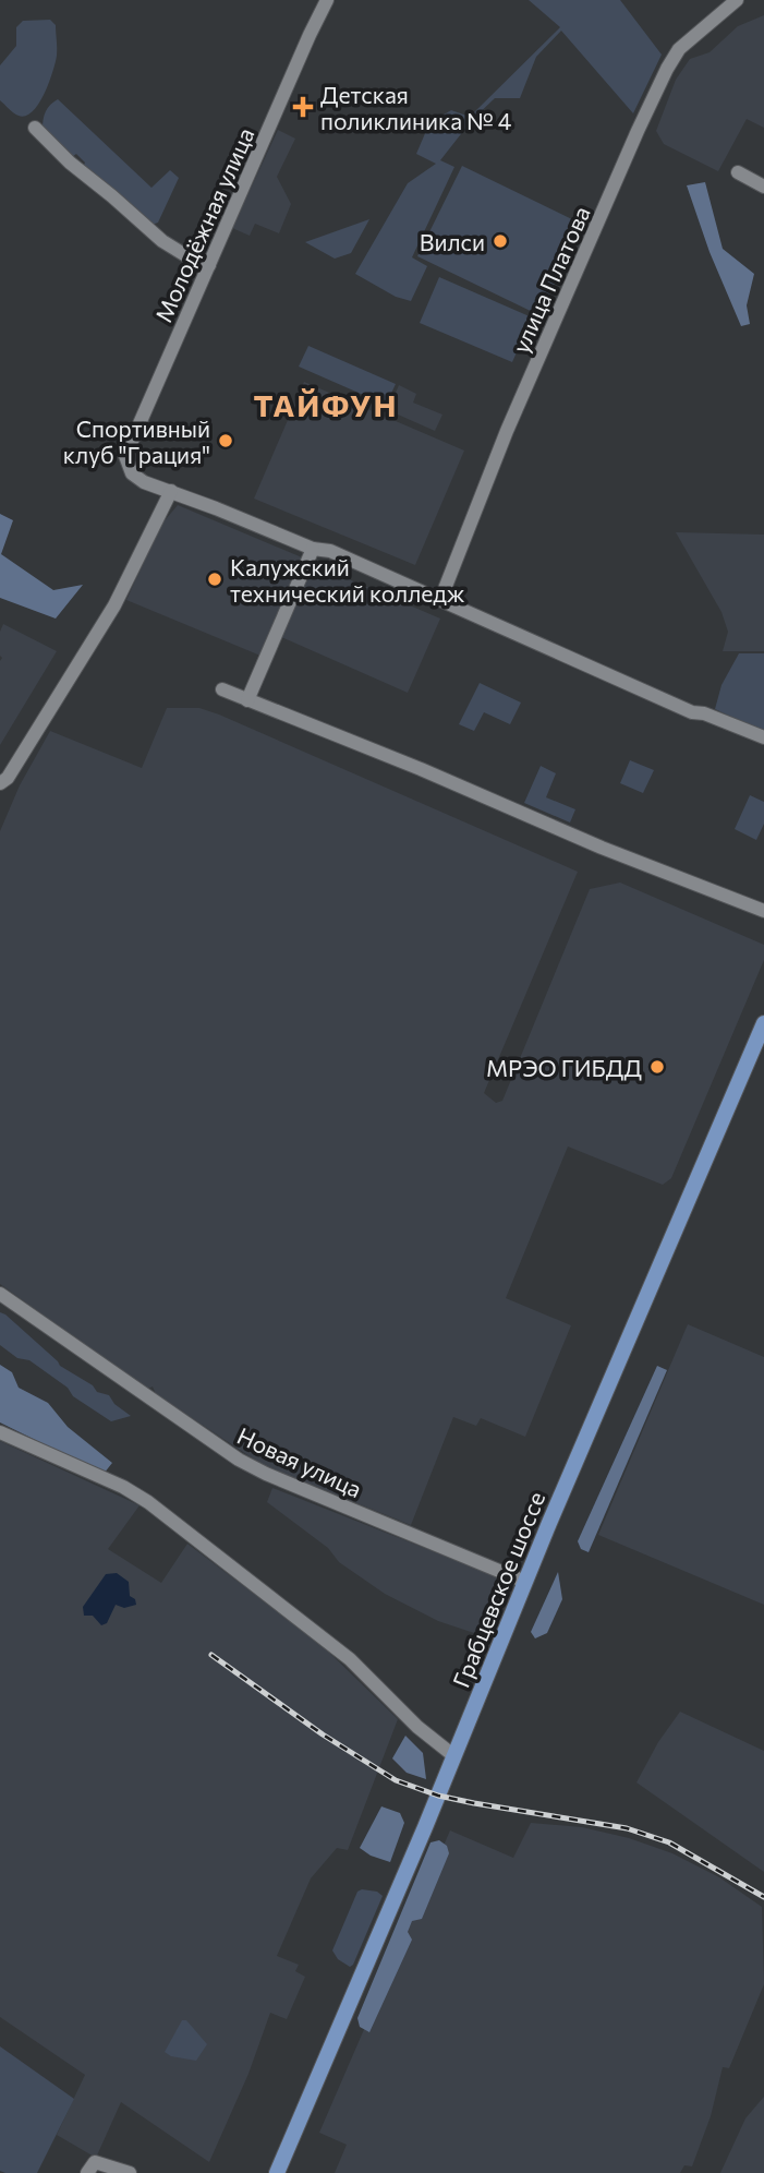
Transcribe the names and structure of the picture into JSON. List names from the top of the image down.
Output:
{
  "streets": {
    "main road": ["Грабцевское шоссе"],
    "street": ["Молодёжная улица", "улица Платова", "Новая улица"]
  },
  "crossings": [
    ["Новая улица", "Грабцевское шоссе"]
  ],
  "districts": ["ТАЙФУН"],
  "places": {
    "health": ["Детская поликлиника № 4"],
    "other": [
      "Вилси",
      "Спортивный клуб \"Грация\"",
      "Калужский технический колледж",
      "МРЭО ГИБДД"
    ]
  }
}
